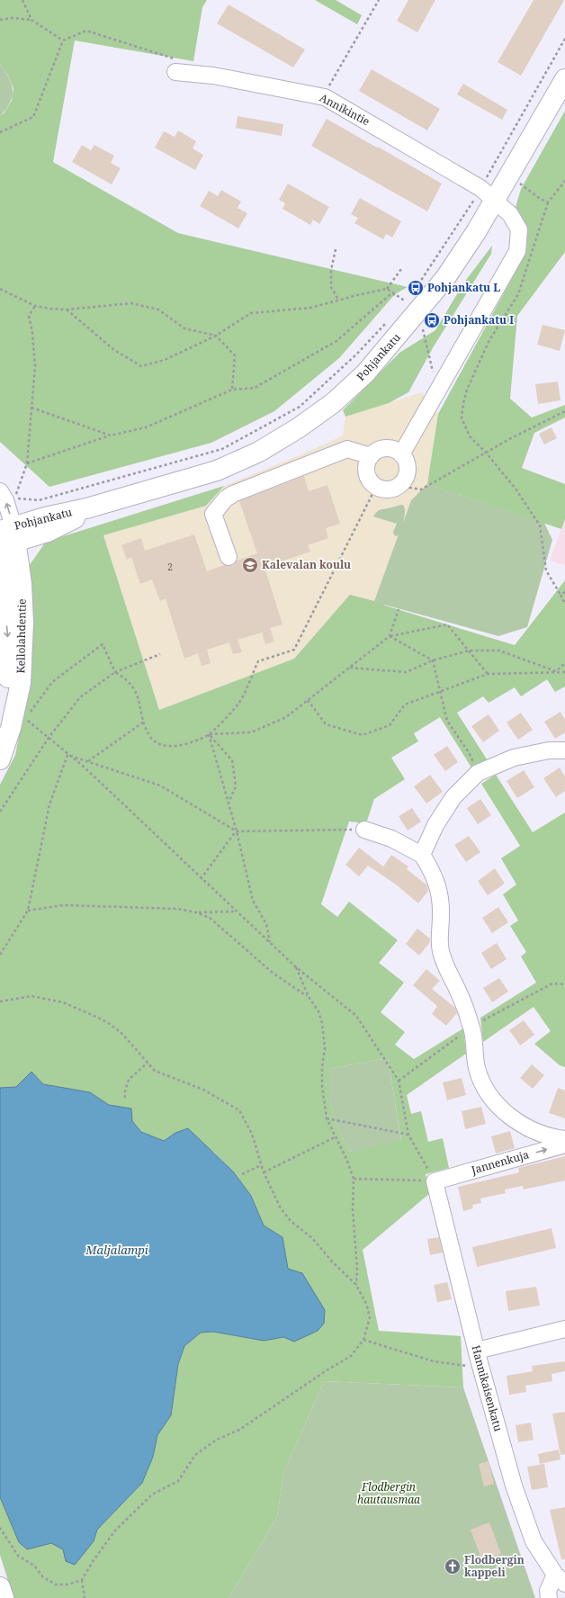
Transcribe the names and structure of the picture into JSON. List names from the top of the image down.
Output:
{
  "streets": {
    "main road": ["Pohjankatu", "Kellolahdentie"],
    "street": ["Annikintie", "Jannenkuja", "Hannikaisenkatu"]
  },
  "crossings": [
    ["Annikintie", "Pohjankatu"],
    ["Pohjankatu", "Kellolahdentie"],
    ["Jannenkuja", "Hannikaisenkatu"]
  ],
  "one_way": ["Jannenkuja"],
  "water": ["Maljalampi"],
  "parks": ["Flodbergin hautausmaa"],
  "places": {
    "bus stop": ["Pohjankatu L", "Pohjankatu I"],
    "school or university": ["Kalevalan koulu"],
    "church": ["Flodbergin kappeli"]
  },
  "house_numbers": ["2"]
}
